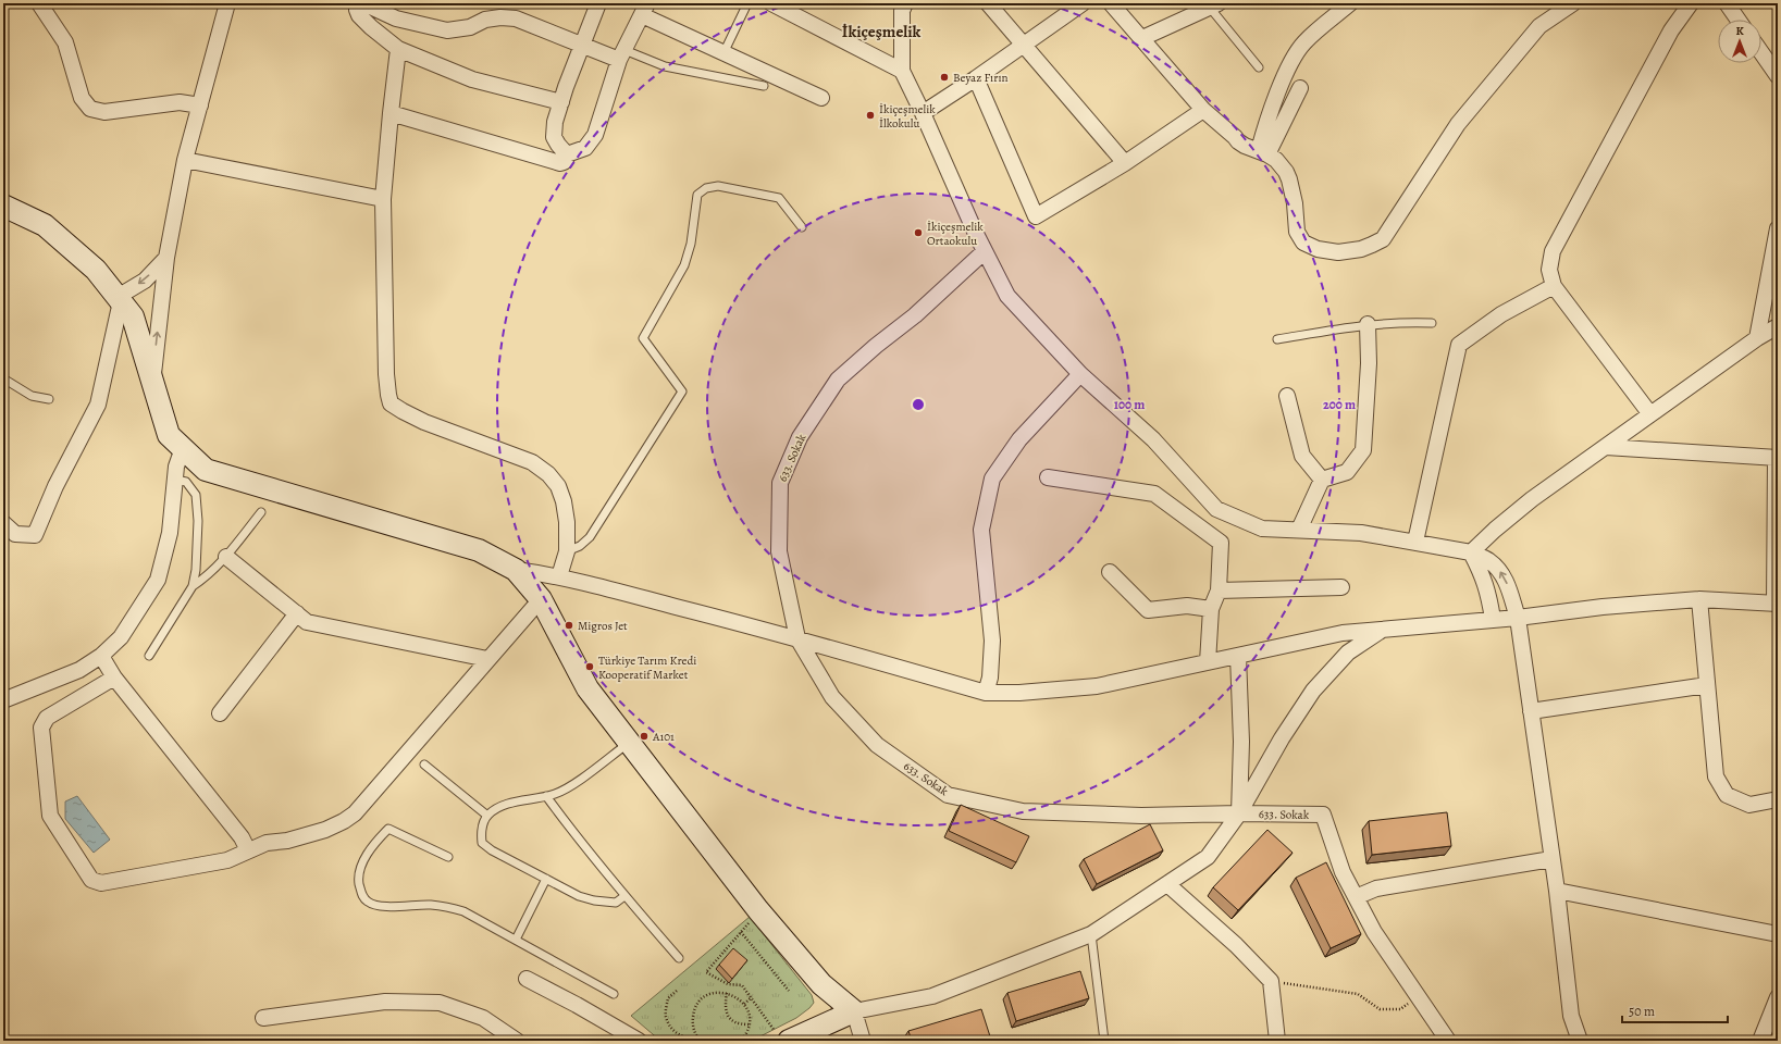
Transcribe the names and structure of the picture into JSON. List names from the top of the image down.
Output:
{
  "streets": {
    "street": ["633. Sokak"]
  },
  "districts": ["İkiçeşmelik"],
  "places": [
    "Beyaz Fırın",
    "İkiçeşmelik İlkokulu",
    "İkiçeşmelik Ortaokulu",
    "Migros Jet",
    "Türkiye Tarım Kredi Kooperatif Market",
    "A101"
  ],
  "scale_bar": "50 m",
  "north": "top",
  "rings": ["100 m", "200 m"]
}
